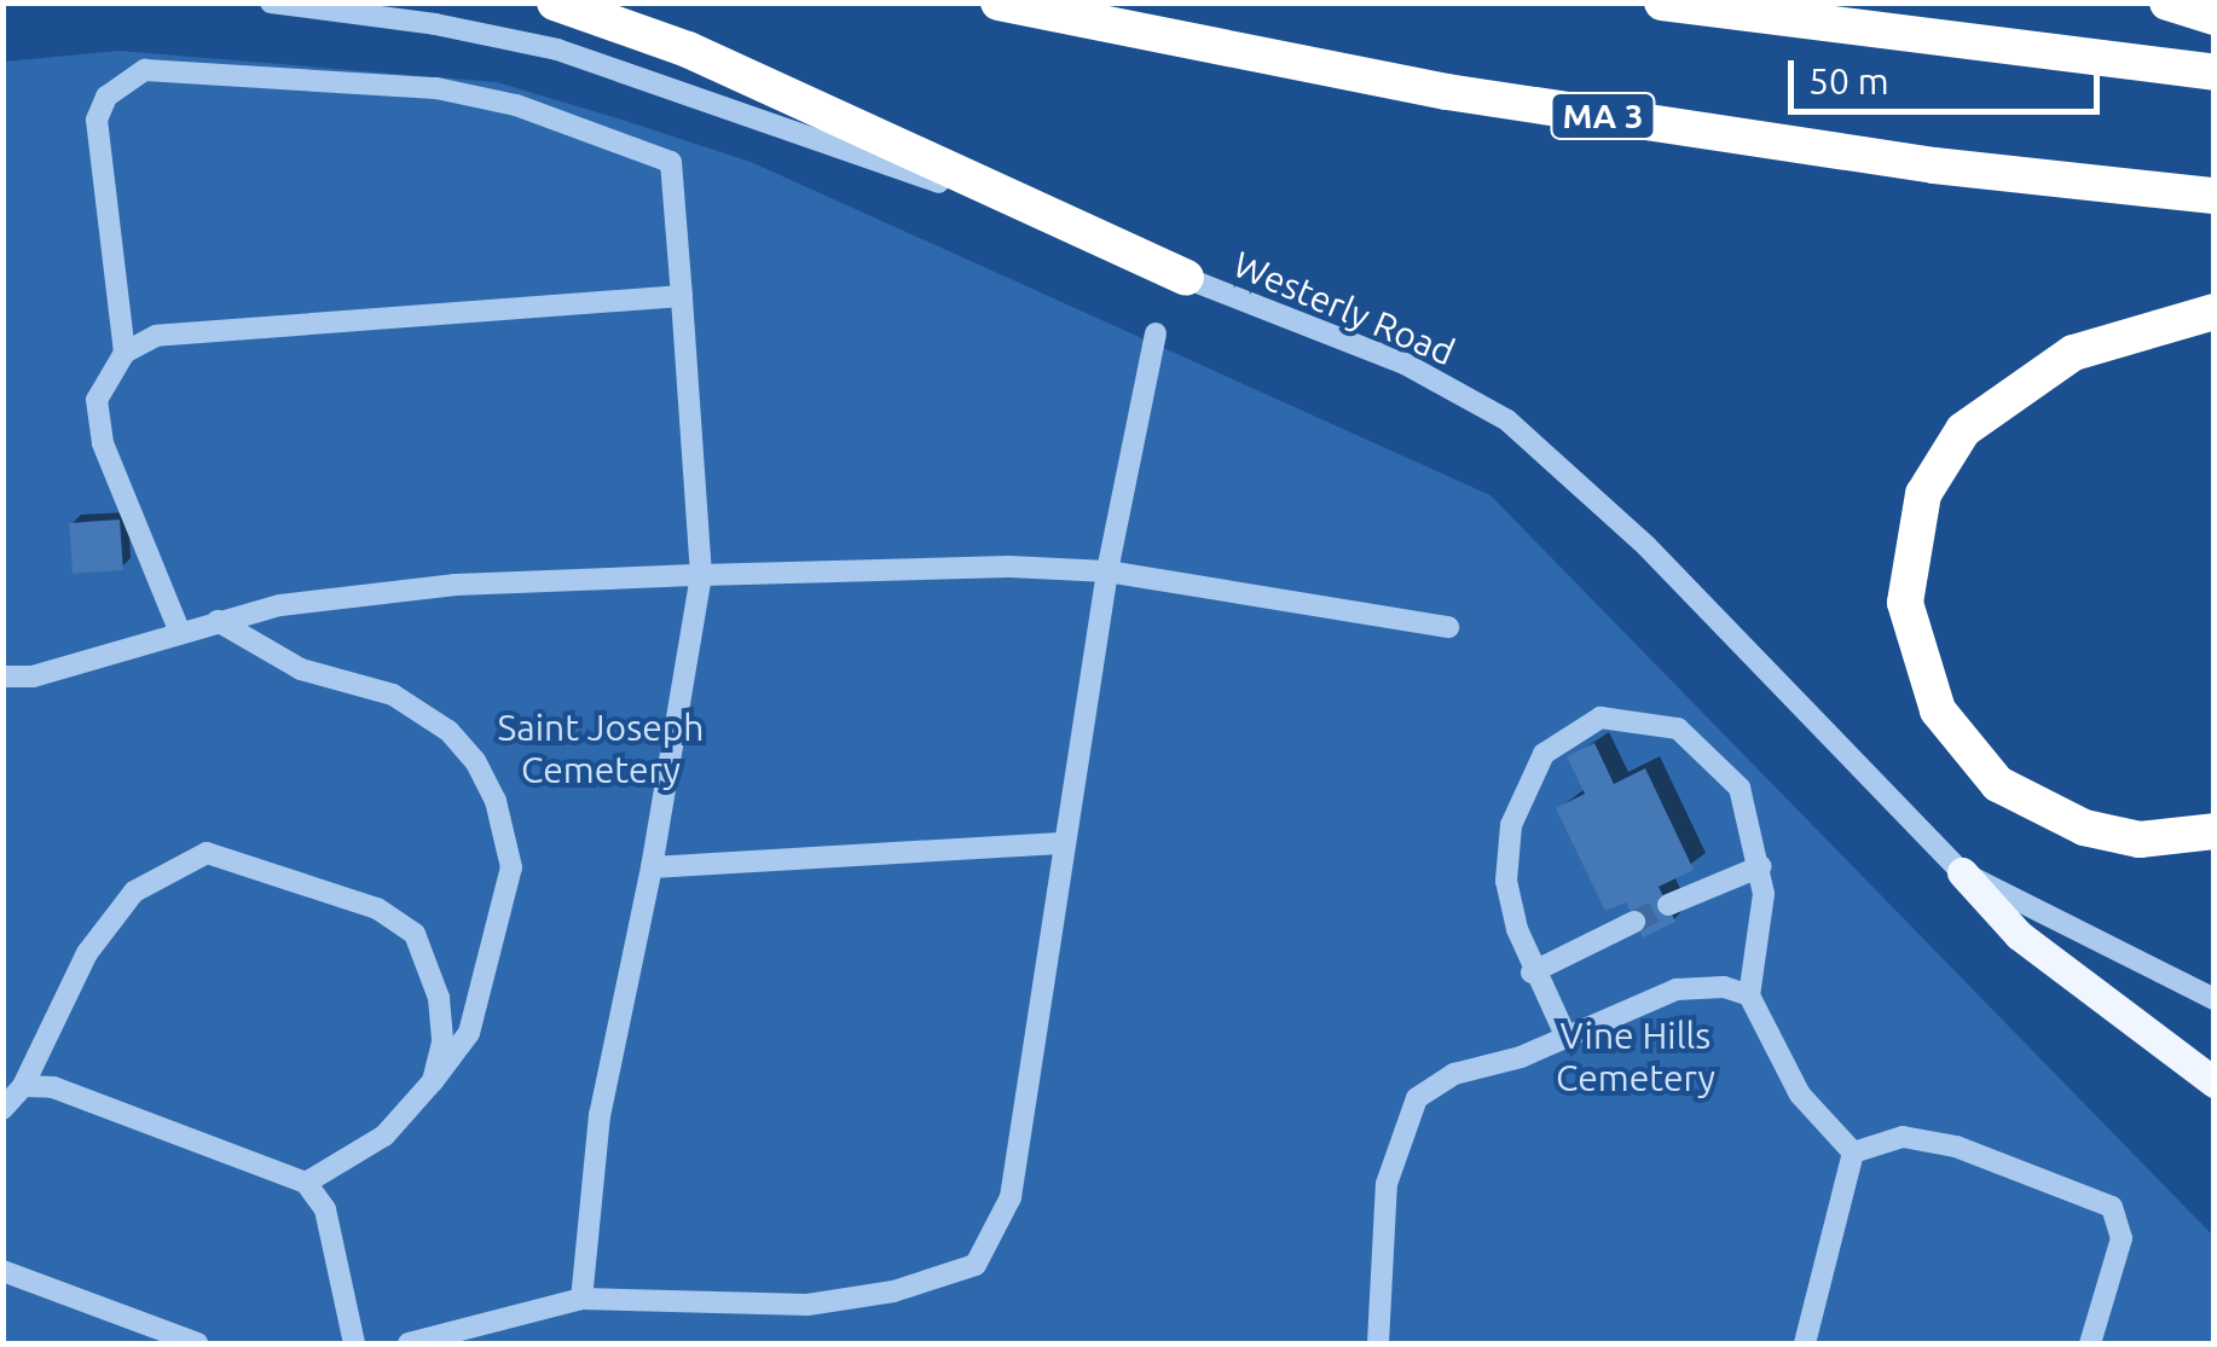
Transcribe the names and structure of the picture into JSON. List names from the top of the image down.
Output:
{
  "streets": {
    "highway": ["MA 3"],
    "street": ["Westerly Road"]
  },
  "parks": ["Saint Joseph Cemetery", "Vine Hills Cemetery"],
  "scale_bar": "50 m"
}
